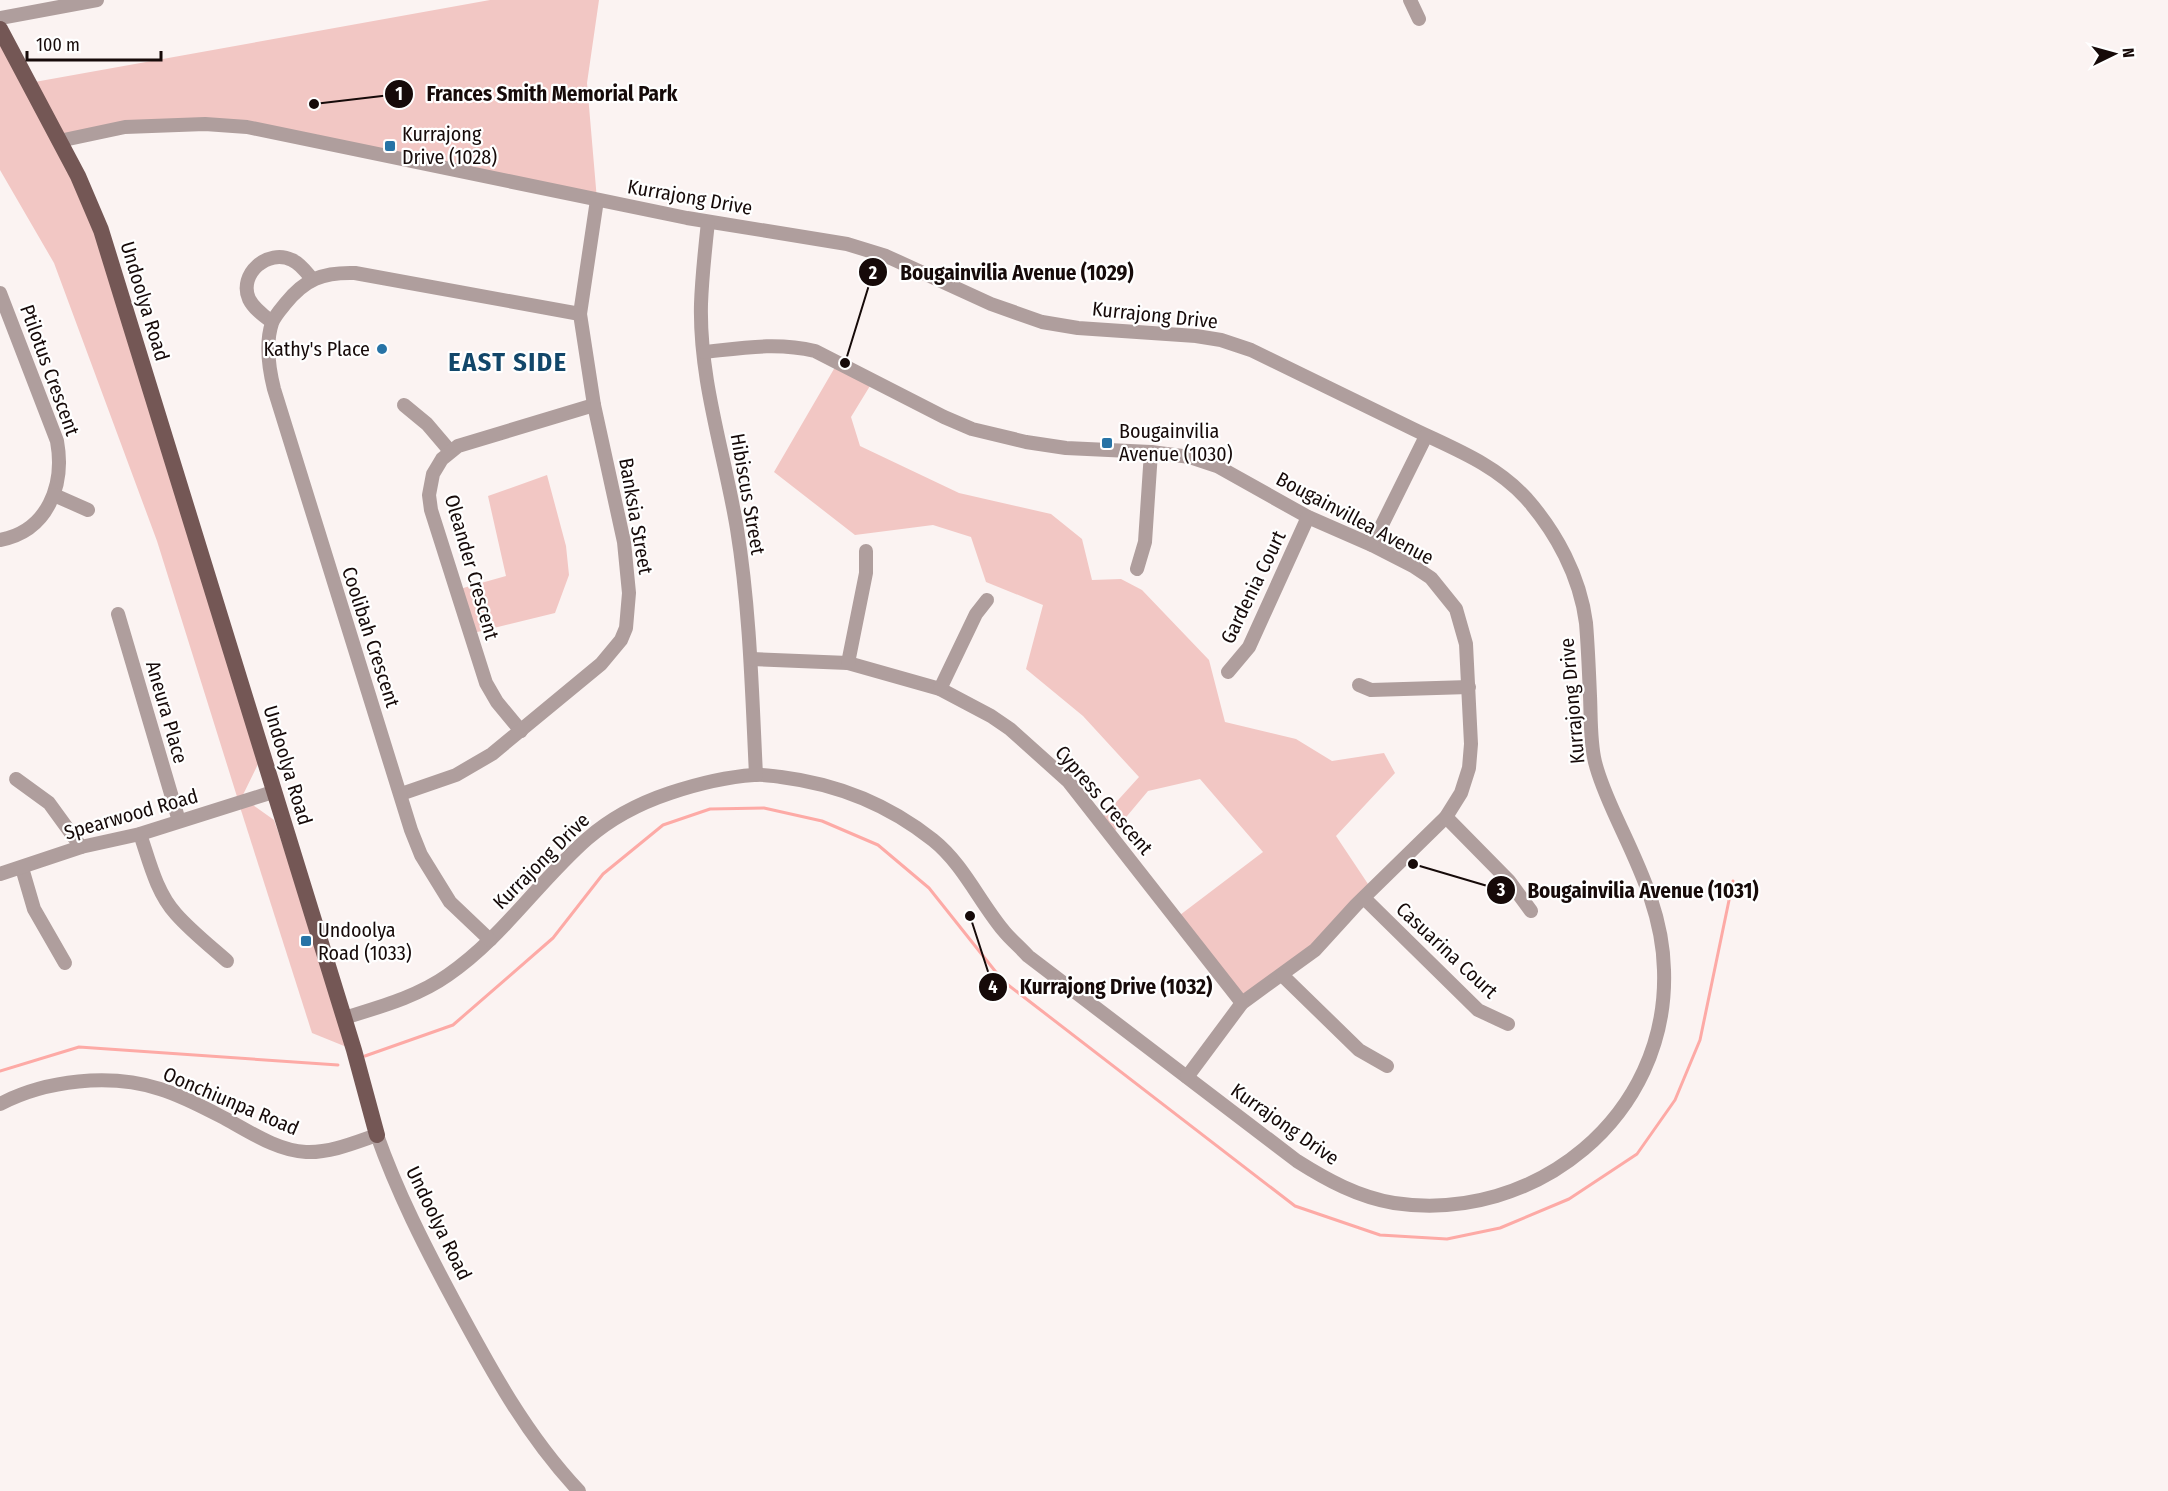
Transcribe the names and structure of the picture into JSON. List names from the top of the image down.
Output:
{
  "streets": {
    "main road": ["Undoolya Road"],
    "street": [
      "Kurrajong Drive",
      "Ptilotus Crescent",
      "Hibiscus Street",
      "Banksia Street",
      "Bougainvillea Avenue",
      "Oleander Crescent",
      "Gardenia Court",
      "Coolibah Crescent",
      "Aneura Place",
      "Cypress Crescent",
      "Spearwood Road",
      "Casuarina Court",
      "Oonchiunpa Road"
    ]
  },
  "crossings": [
    ["Kurrajong Drive", "Undoolya Road"],
    ["Kurrajong Drive", "Hibiscus Street"],
    ["Kurrajong Drive", "Banksia Street"],
    ["Kurrajong Drive", "Bougainvillea Avenue"],
    ["Kurrajong Drive", "Coolibah Crescent"],
    ["Undoolya Road", "Spearwood Road"],
    ["Undoolya Road", "Oonchiunpa Road"],
    ["Hibiscus Street", "Bougainvillea Avenue"],
    ["Hibiscus Street", "Cypress Crescent"],
    ["Banksia Street", "Oleander Crescent"],
    ["Banksia Street", "Coolibah Crescent"],
    ["Bougainvillea Avenue", "Gardenia Court"],
    ["Bougainvillea Avenue", "Cypress Crescent"],
    ["Bougainvillea Avenue", "Casuarina Court"],
    ["Aneura Place", "Spearwood Road"]
  ],
  "districts": ["EAST SIDE"],
  "places": {
    "other": [
      "Frances Smith Memorial Park",
      "Kathy's Place",
      "Bougainvilia Avenue (1029)",
      "Bougainvilia Avenue (1031)",
      "Kurrajong Drive (1032)"
    ],
    "transit": ["Kurrajong Drive (1028)", "Bougainvilia Avenue (1030)", "Undoolya Road (1033)"]
  },
  "scale_bar": "100 m",
  "north": "right"
}
